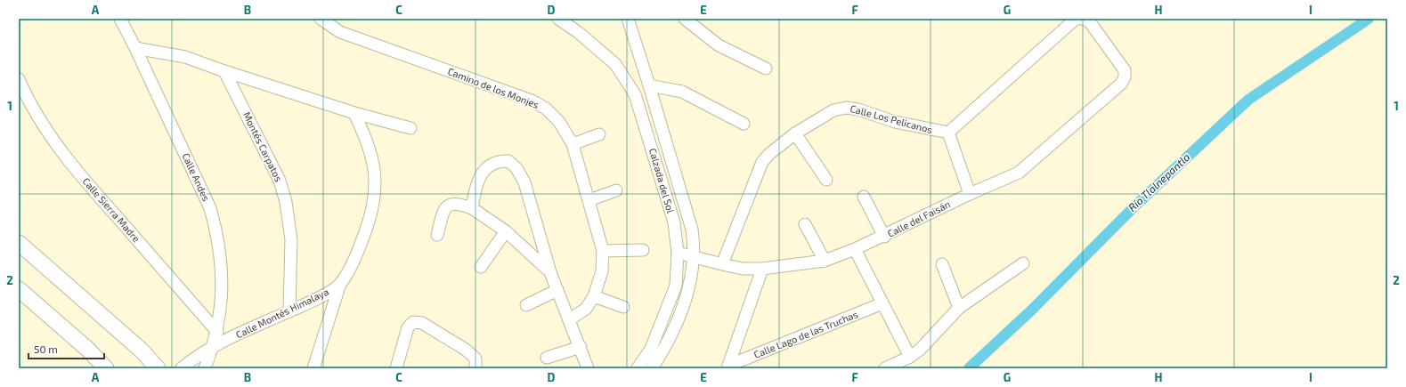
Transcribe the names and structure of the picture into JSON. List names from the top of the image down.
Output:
{
  "streets": {
    "street": [
      "Camino de los Monjes",
      "Calle Los Pelicanos",
      "Montés Carpatos",
      "Calle Andes",
      "Calzada del Sol",
      "Calle Sierra Madre",
      "Calle del Faisán",
      "Calle Montés Himalaya",
      "Calle Lago de las Truchas"
    ]
  },
  "crossings": [
    ["Calle Los Pelicanos", "Calle del Faisán"],
    ["Montés Carpatos", "Calle Montés Himalaya"],
    ["Calle Andes", "Calle Sierra Madre"],
    ["Calle Andes", "Calle Montés Himalaya"],
    ["Calzada del Sol", "Calle del Faisán"]
  ],
  "water": ["Río Tlalnepantla"],
  "scale_bar": "50 m",
  "grid": {
    "columns": [
      "A",
      "B",
      "C",
      "D",
      "E",
      "F",
      "G",
      "H",
      "I"
    ],
    "rows": ["1", "2"]
  }
}
